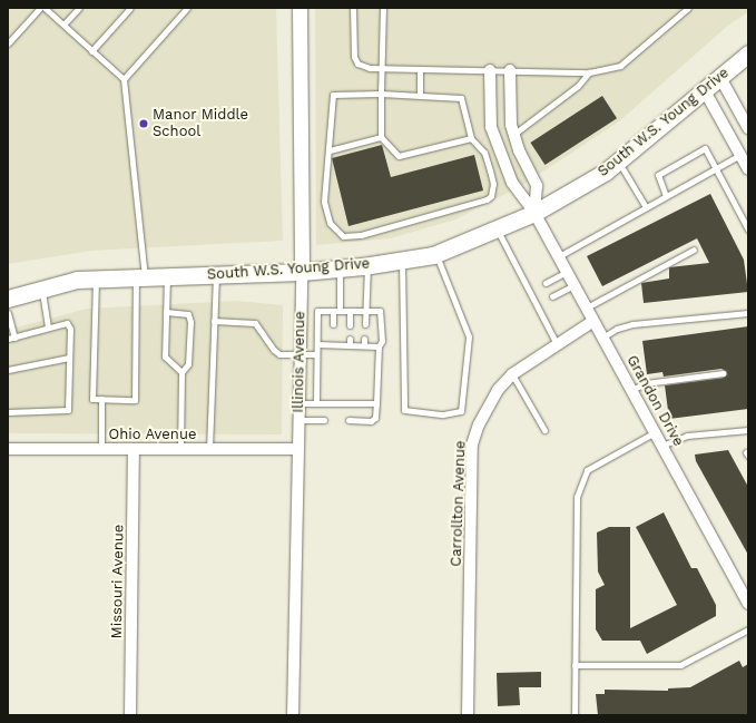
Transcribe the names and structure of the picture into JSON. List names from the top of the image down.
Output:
{
  "streets": {
    "main road": ["South W.S. Young Drive"],
    "street": [
      "Illinois Avenue",
      "Grandon Drive",
      "Ohio Avenue",
      "Carrollton Avenue",
      "Missouri Avenue"
    ]
  },
  "crossings": [
    ["South W.S. Young Drive", "Illinois Avenue"],
    ["South W.S. Young Drive", "Grandon Drive"],
    ["Illinois Avenue", "Ohio Avenue"],
    ["Grandon Drive", "Carrollton Avenue"],
    ["Ohio Avenue", "Missouri Avenue"]
  ],
  "places": ["Manor Middle School"]
}
